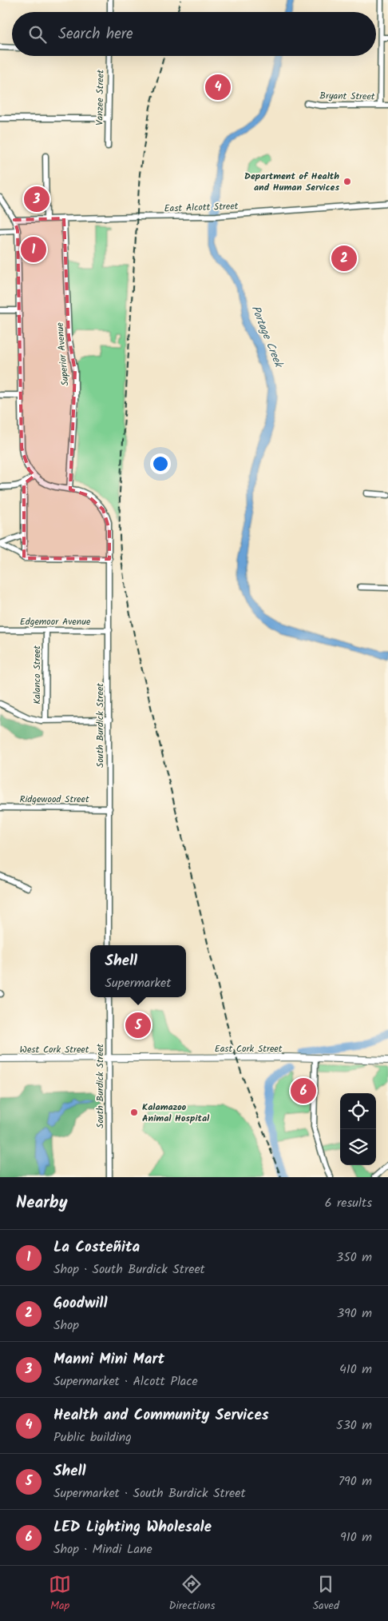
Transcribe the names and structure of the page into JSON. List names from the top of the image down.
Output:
{
  "streets": {
    "street": [
      "Bryant Street",
      "Vanzee Street",
      "East Alcott Street",
      "Superior Avenue",
      "Edgemoor Avenue",
      "Kalanco Street",
      "South Burdick Street",
      "Ridgewood Street",
      "East Cork Street",
      "West Cork Street"
    ]
  },
  "crossings": [
    ["East Alcott Street", "Superior Avenue"],
    ["Superior Avenue", "South Burdick Street"],
    ["Edgemoor Avenue", "Kalanco Street"],
    ["Edgemoor Avenue", "South Burdick Street"],
    ["South Burdick Street", "Ridgewood Street"],
    ["South Burdick Street", "East Cork Street"],
    ["South Burdick Street", "West Cork Street"],
    ["East Cork Street", "West Cork Street"]
  ],
  "water": ["Portage Creek"],
  "places": ["Department of Health and Human Services", "Kalamazoo Animal Hospital"],
  "page": {
    "search": "Search here",
    "pins": [
      "4",
      "3",
      "1",
      "2",
      "5",
      "6"
    ],
    "popup": ["Shell", "Supermarket"],
    "heading": ["Nearby", "6 results"],
    "list": [
      {
        "mark": "1",
        "name": "La Costeñita",
        "note": "Shop · South Burdick Street",
        "value": "350 m"
      },
      {
        "mark": "2",
        "name": "Goodwill",
        "note": "Shop",
        "value": "390 m"
      },
      {
        "mark": "3",
        "name": "Manni Mini Mart",
        "note": "Supermarket · Alcott Place",
        "value": "410 m"
      },
      {
        "mark": "4",
        "name": "Health and Community Services",
        "note": "Public building",
        "value": "530 m"
      },
      {
        "mark": "5",
        "name": "Shell",
        "note": "Supermarket · South Burdick Street",
        "value": "790 m"
      },
      {
        "mark": "6",
        "name": "LED Lighting Wholesale",
        "note": "Shop · Mindi Lane",
        "value": "910 m"
      }
    ],
    "nav": ["Map", "Directions", "Saved"]
  }
}
